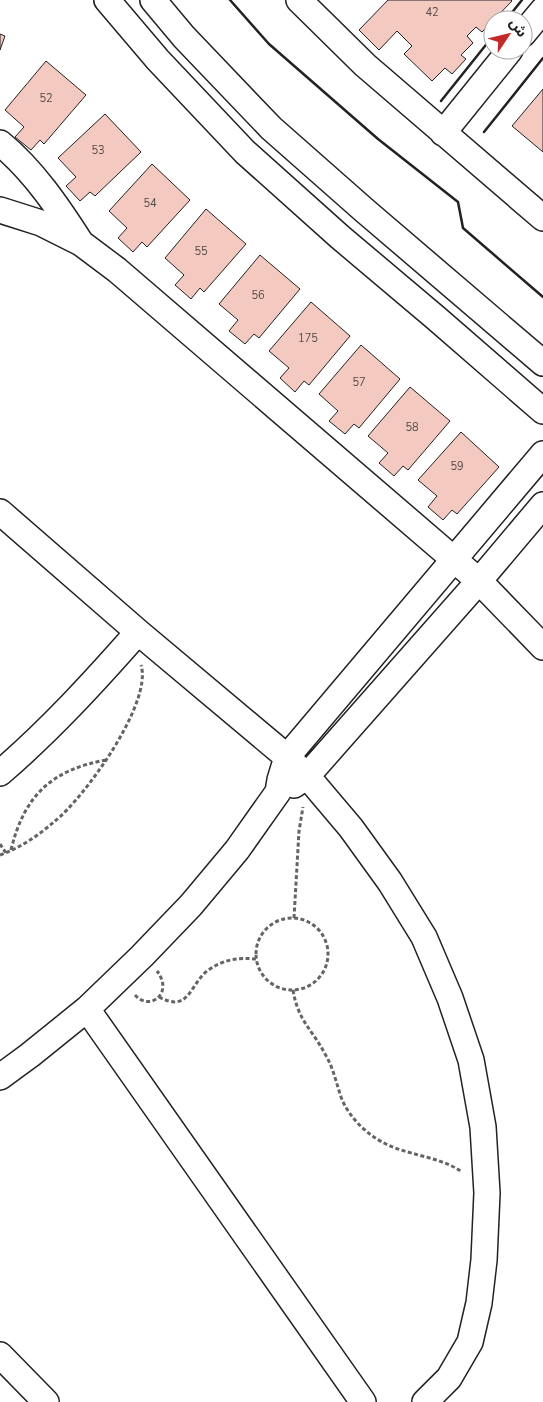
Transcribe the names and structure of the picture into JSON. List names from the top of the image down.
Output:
{
  "house_numbers": [
    "42",
    "52",
    "53",
    "54",
    "55",
    "56",
    "175",
    "57",
    "58",
    "59"
  ],
  "north": "top right"
}
